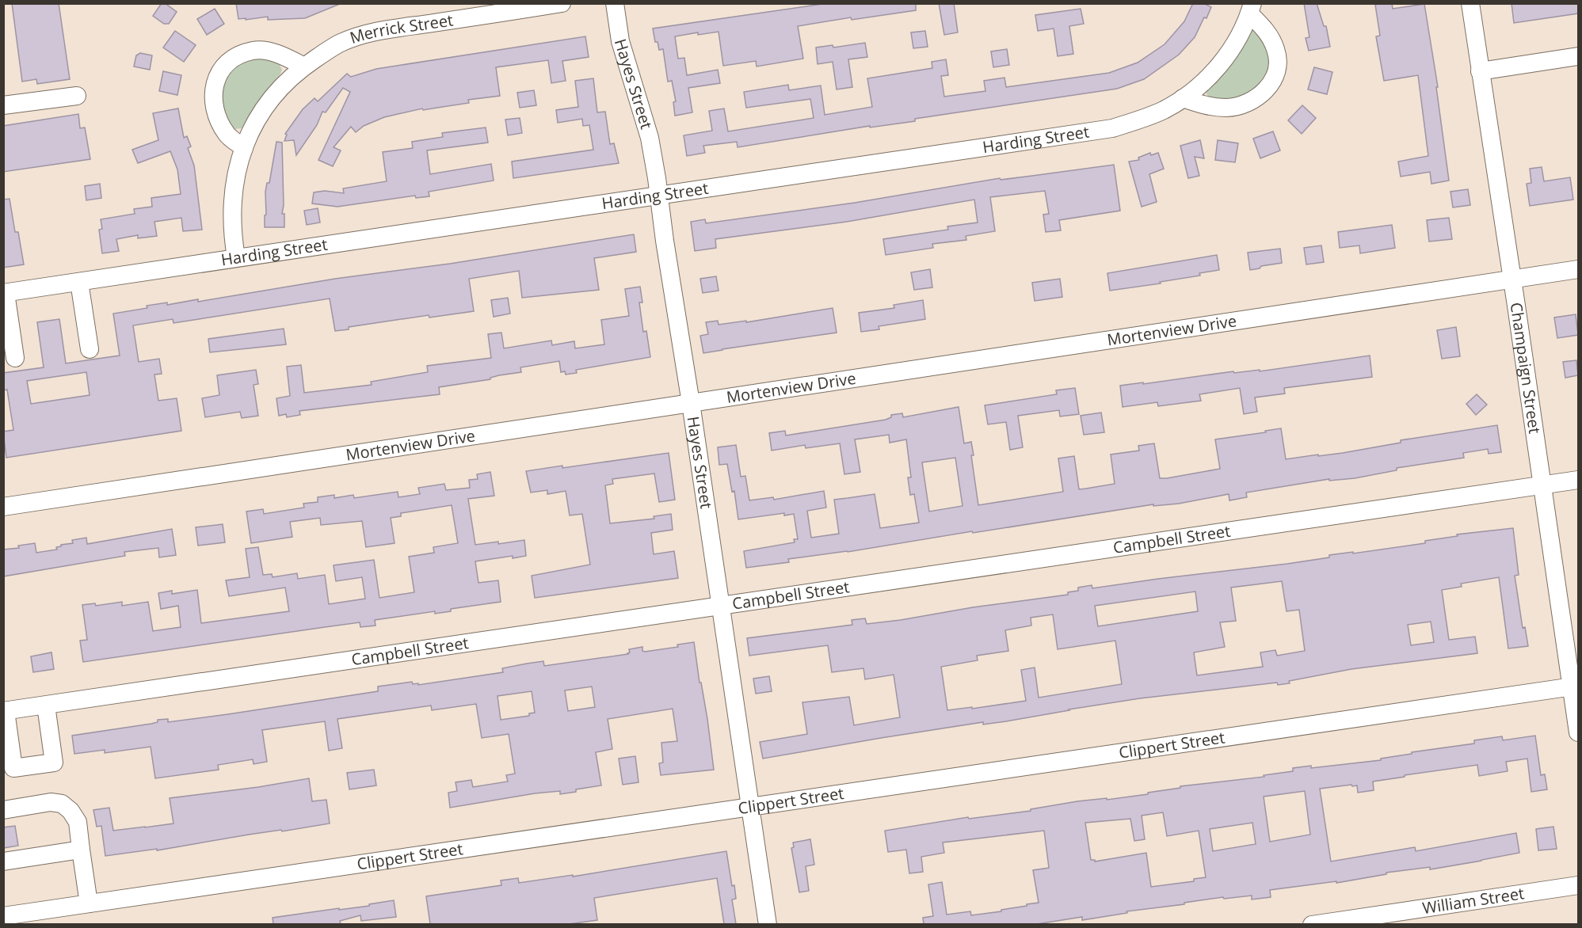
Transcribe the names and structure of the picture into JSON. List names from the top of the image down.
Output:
{
  "streets": {
    "street": [
      "Merrick Street",
      "Hayes Street",
      "Harding Street",
      "Mortenview Drive",
      "Champaign Street",
      "Campbell Street",
      "Clippert Street",
      "William Street"
    ]
  },
  "crossings": [
    ["Merrick Street", "Harding Street"],
    ["Hayes Street", "Harding Street"],
    ["Hayes Street", "Mortenview Drive"],
    ["Hayes Street", "Campbell Street"],
    ["Hayes Street", "Clippert Street"],
    ["Mortenview Drive", "Champaign Street"],
    ["Champaign Street", "Campbell Street"],
    ["Champaign Street", "Clippert Street"]
  ]
}
